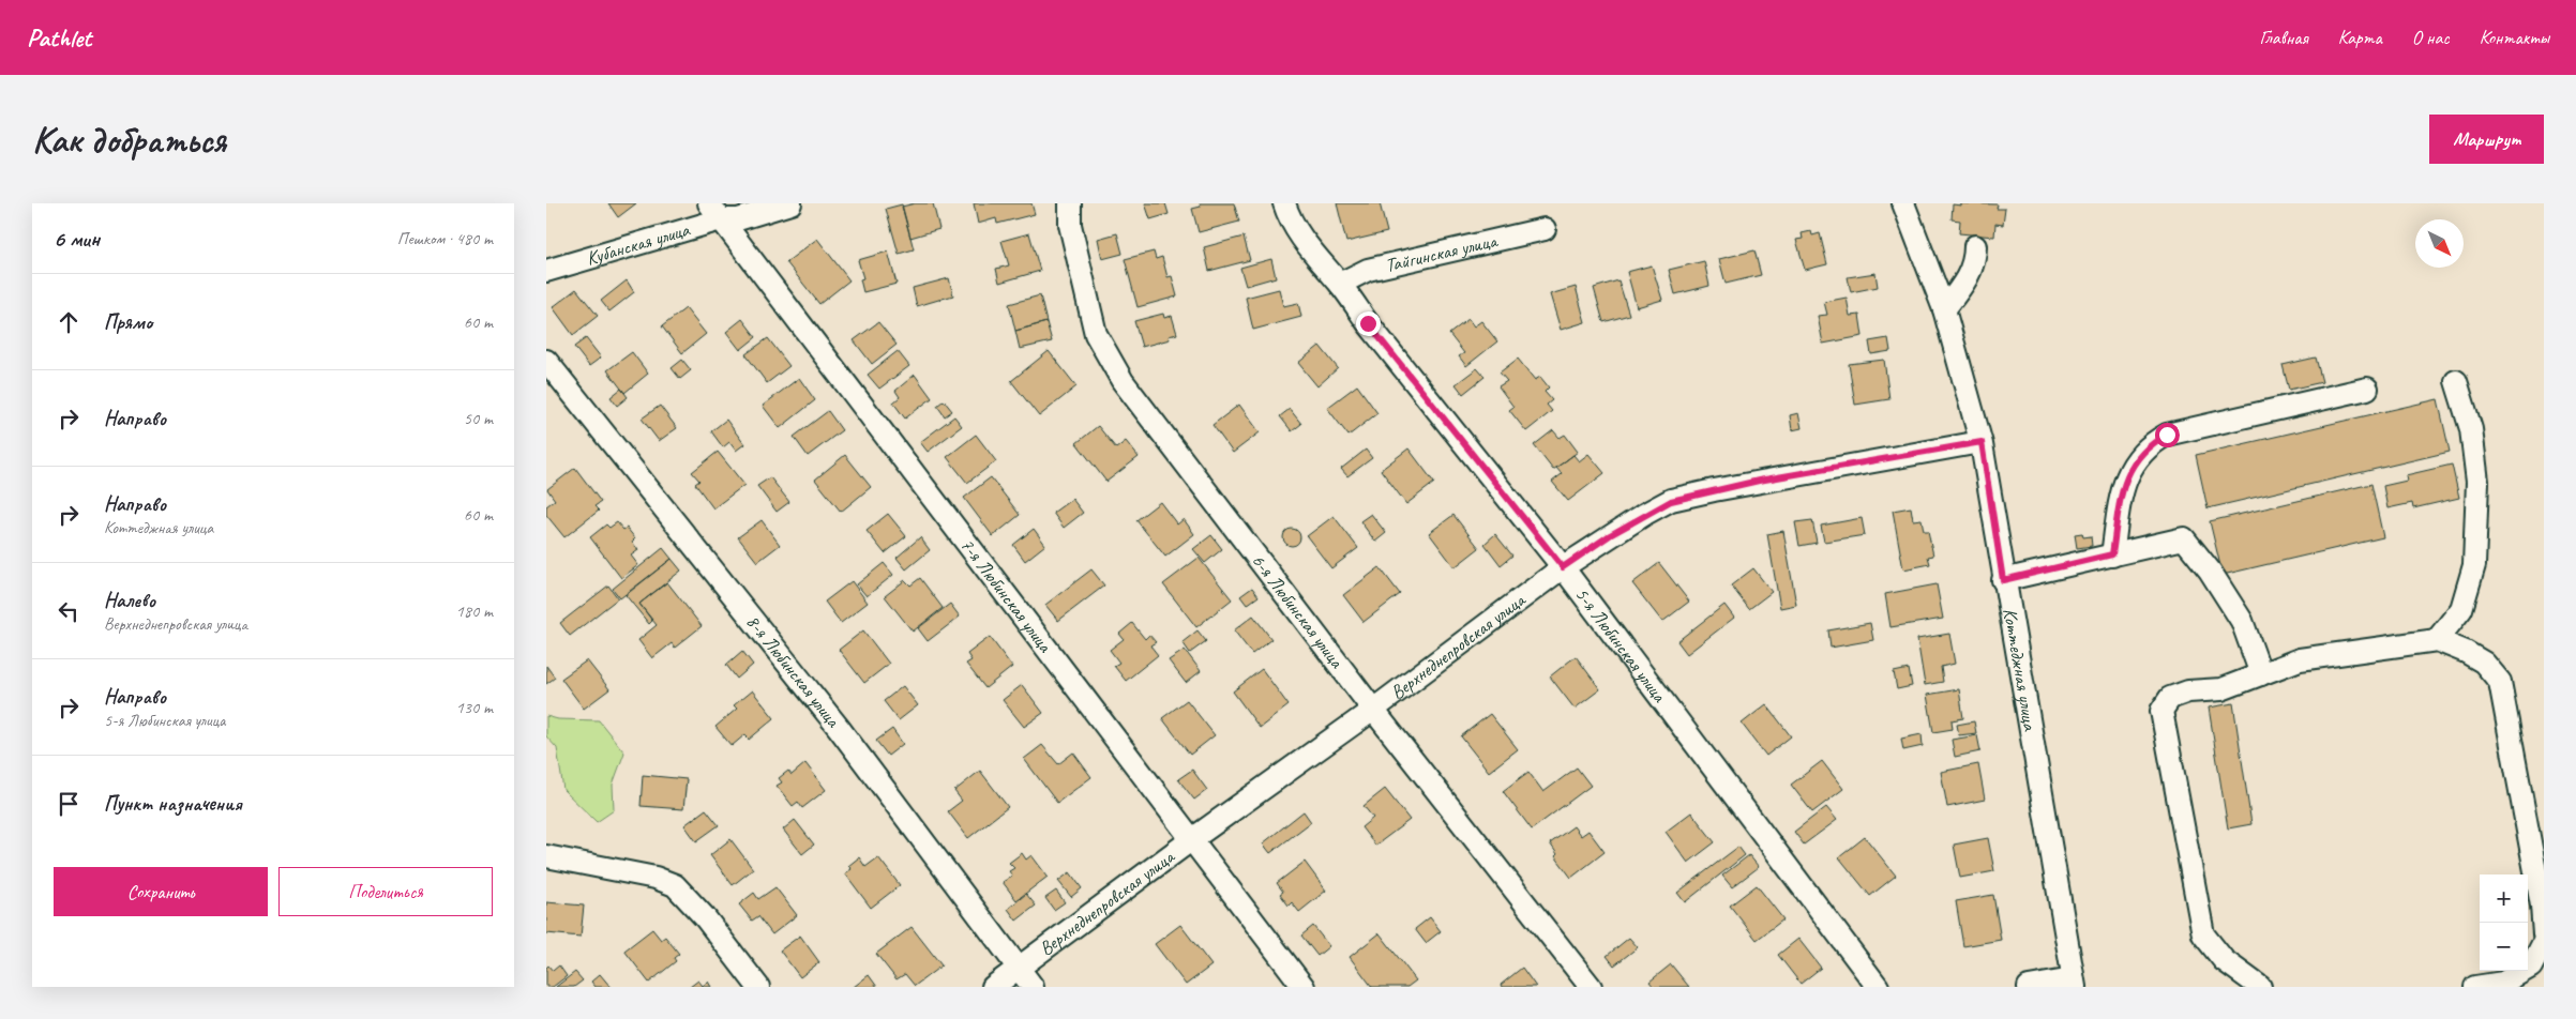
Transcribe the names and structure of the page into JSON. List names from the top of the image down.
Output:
{
  "streets": {
    "street": [
      "Кубанская улица",
      "Тайгинская улица",
      "7-я Любинская улица",
      "6-я Любинская улица",
      "5-я Любинская улица",
      "Верхнеднепровская улица",
      "8-я Любинская улица",
      "Коттеджная улица"
    ]
  },
  "crossings": [
    ["Кубанская улица", "7-я Любинская улица"],
    ["Тайгинская улица", "5-я Любинская улица"],
    ["7-я Любинская улица", "Верхнеднепровская улица"],
    ["6-я Любинская улица", "Верхнеднепровская улица"],
    ["5-я Любинская улица", "Верхнеднепровская улица"],
    ["Верхнеднепровская улица", "8-я Любинская улица"],
    ["Верхнеднепровская улица", "Коттеджная улица"]
  ],
  "north": "bottom right",
  "page": {
    "header": "Pathlet",
    "nav": [
      "Главная",
      "Карта",
      "О нас",
      "Контакты"
    ],
    "buttons": [
      "Маршрут",
      ["Сохранить", "Поделиться"]
    ],
    "title": "Как добраться",
    "heading": ["6 мин", "Пешком · 480 m"],
    "list": [
      ["Прямо", "60 m"],
      ["Направо", "50 m"],
      ["Направо", "Коттеджная улица", "60 m"],
      ["Налево", "Верхнеднепровская улица", "180 m"],
      ["Направо", "5-я Любинская улица", "130 m"],
      "Пункт назначения"
    ],
    "map_buttons": ["+", "−"]
  }
}
